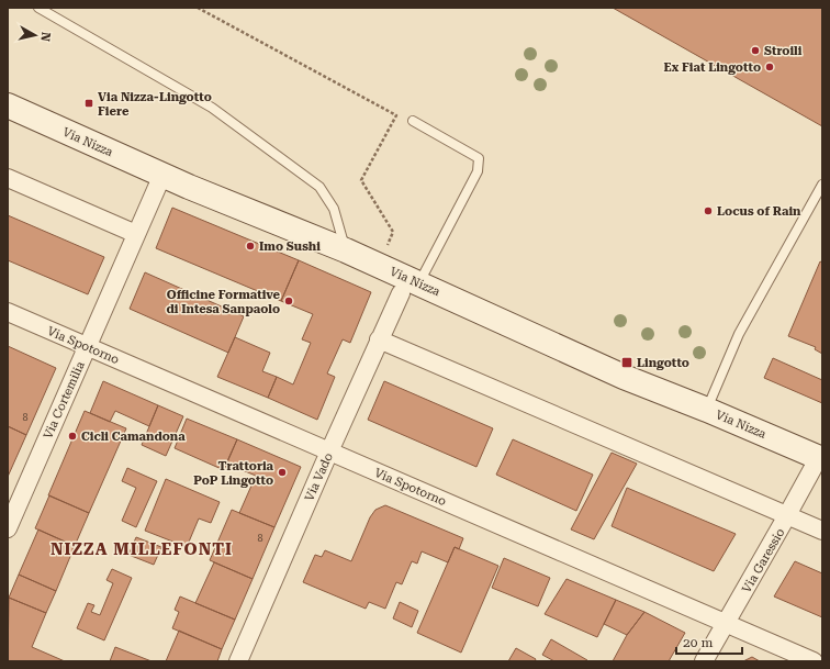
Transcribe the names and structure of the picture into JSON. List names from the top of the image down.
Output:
{
  "streets": {
    "street": [
      "Via Nizza",
      "Via Spotorno",
      "Via Cortemilia",
      "Via Vado",
      "Via Garessio"
    ]
  },
  "crossings": [
    ["Via Nizza", "Via Cortemilia"],
    ["Via Nizza", "Via Vado"],
    ["Via Nizza", "Via Garessio"],
    ["Via Spotorno", "Via Cortemilia"],
    ["Via Spotorno", "Via Vado"],
    ["Via Spotorno", "Via Garessio"]
  ],
  "districts": ["NIZZA MILLEFONTI"],
  "places": {
    "other": [
      "Stroili",
      "Ex Fiat Lingotto",
      "Locus of Rain",
      "Imo Sushi",
      "Officine Formative di Intesa Sanpaolo",
      "Cicli Camandona",
      "Trattoria PoP Lingotto"
    ],
    "transit": ["Via Nizza-Lingotto Fiere", "Lingotto"]
  },
  "house_numbers": ["8", "8"],
  "scale_bar": "20 m",
  "north": "right"
}
